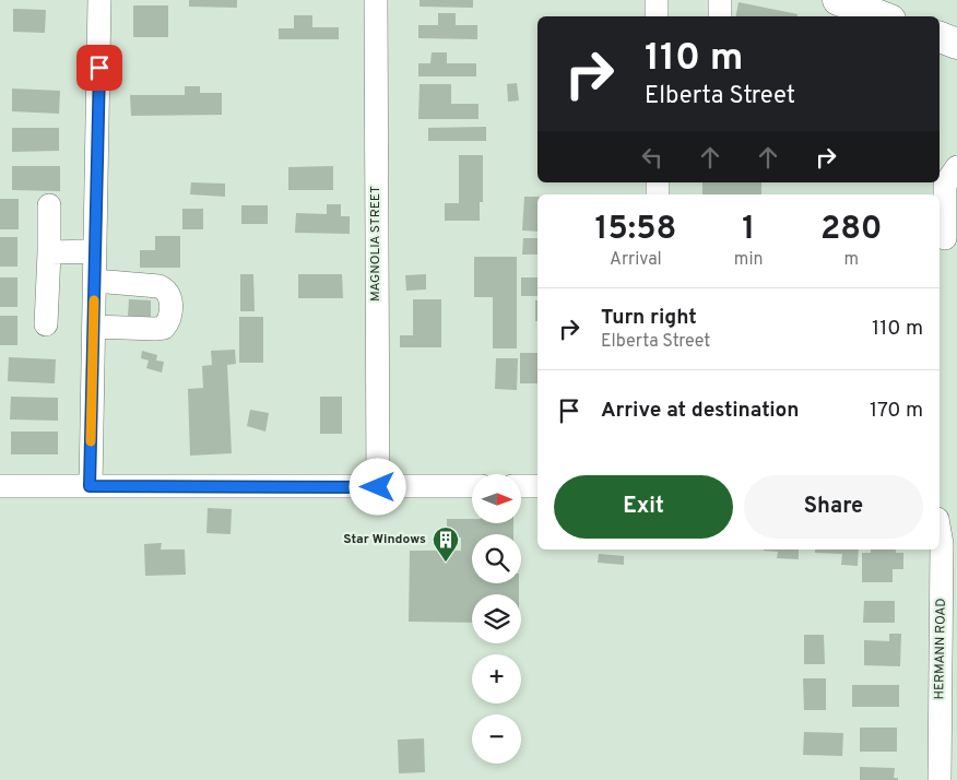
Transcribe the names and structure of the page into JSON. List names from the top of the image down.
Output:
{
  "streets": {
    "street": ["MAGNOLIA STREET", "HERMANN ROAD"]
  },
  "places": {
    "building": ["Star Windows"]
  },
  "north": "right",
  "page": {
    "turn": ["110 m", "Elberta Street"],
    "eta": [
      "15:58",
      "Arrival",
      "1",
      "min",
      "280",
      "m"
    ],
    "list": [
      {
        "name": "Turn right",
        "note": "Elberta Street",
        "value": "110 m"
      },
      {
        "name": "Arrive at destination",
        "value": "170 m"
      }
    ],
    "buttons": ["Exit", "Share"],
    "map_buttons": ["+", "−"]
  }
}
